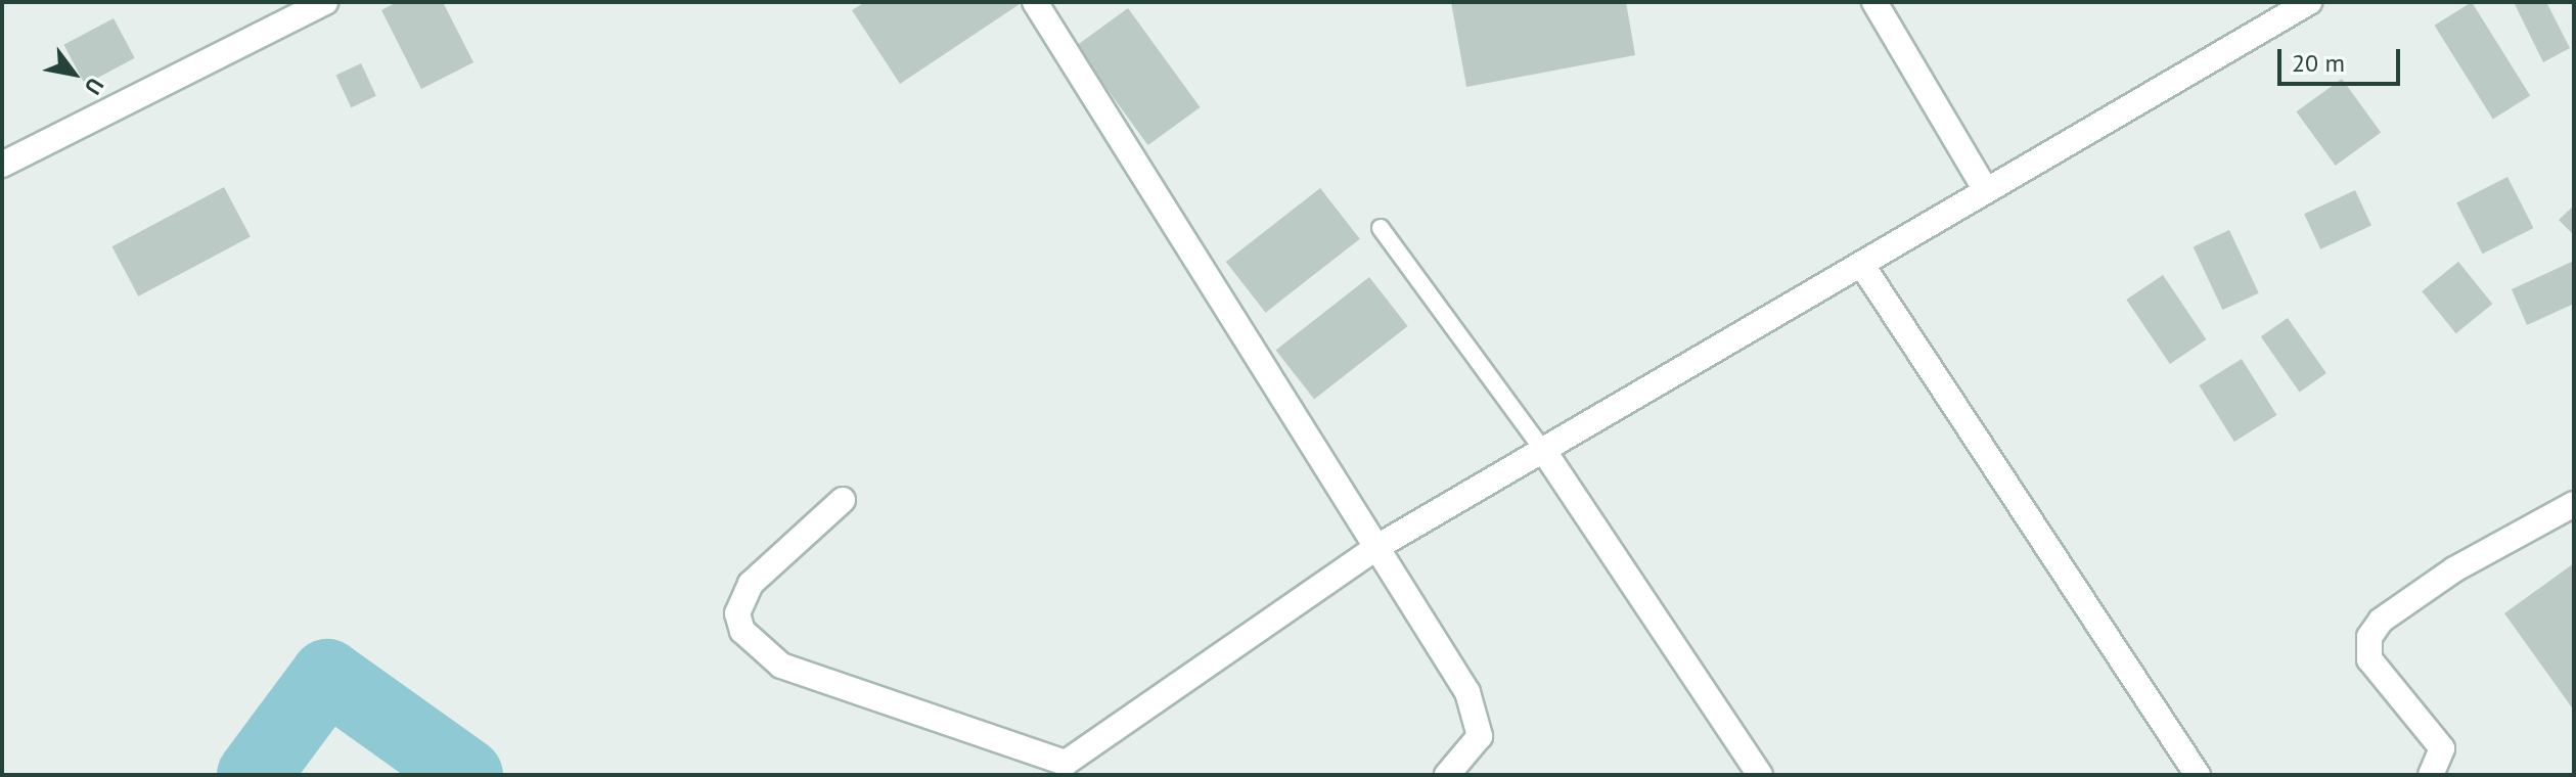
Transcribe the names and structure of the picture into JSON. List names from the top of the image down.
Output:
{
  "scale_bar": "20 m",
  "north": "bottom right"
}
